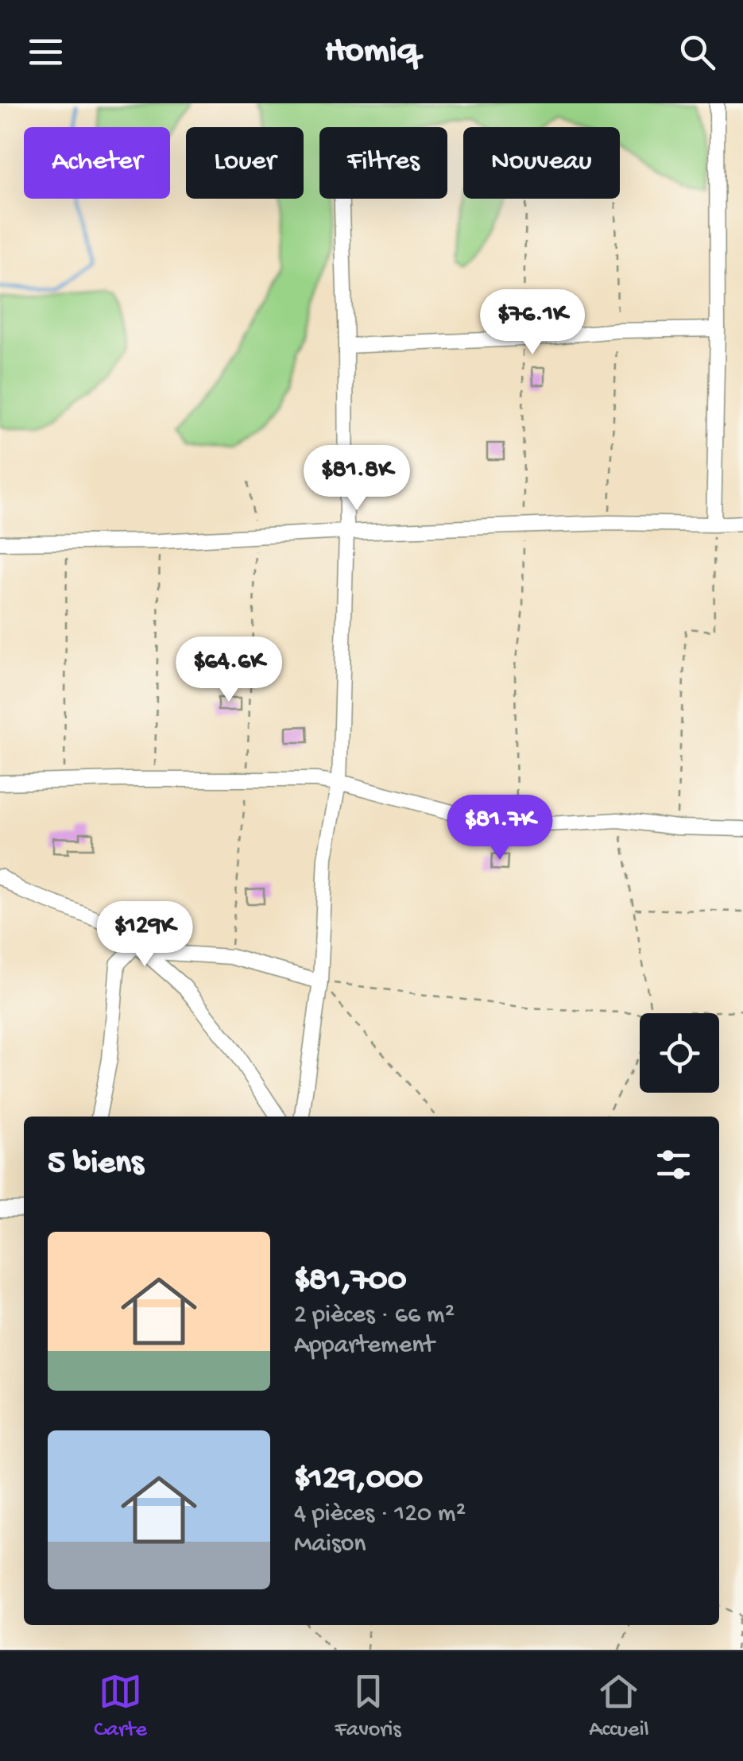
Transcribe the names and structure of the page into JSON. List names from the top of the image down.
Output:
{
  "page": {
    "header": "Homiq",
    "chip": [
      "Acheter",
      "Louer",
      "Filtres",
      "Nouveau"
    ],
    "price": [
      "$76.1K",
      "$81.8K",
      "$64.6K",
      "$81.7K",
      "$129K"
    ],
    "heading": "5 biens",
    "list": [
      {
        "name": "$81,700",
        "note": "2 pièces · 66 m² · Appartement"
      },
      {
        "name": "$129,000",
        "note": "4 pièces · 120 m² · Maison"
      }
    ],
    "tabs": ["Carte", "Favoris", "Accueil"]
  }
}
